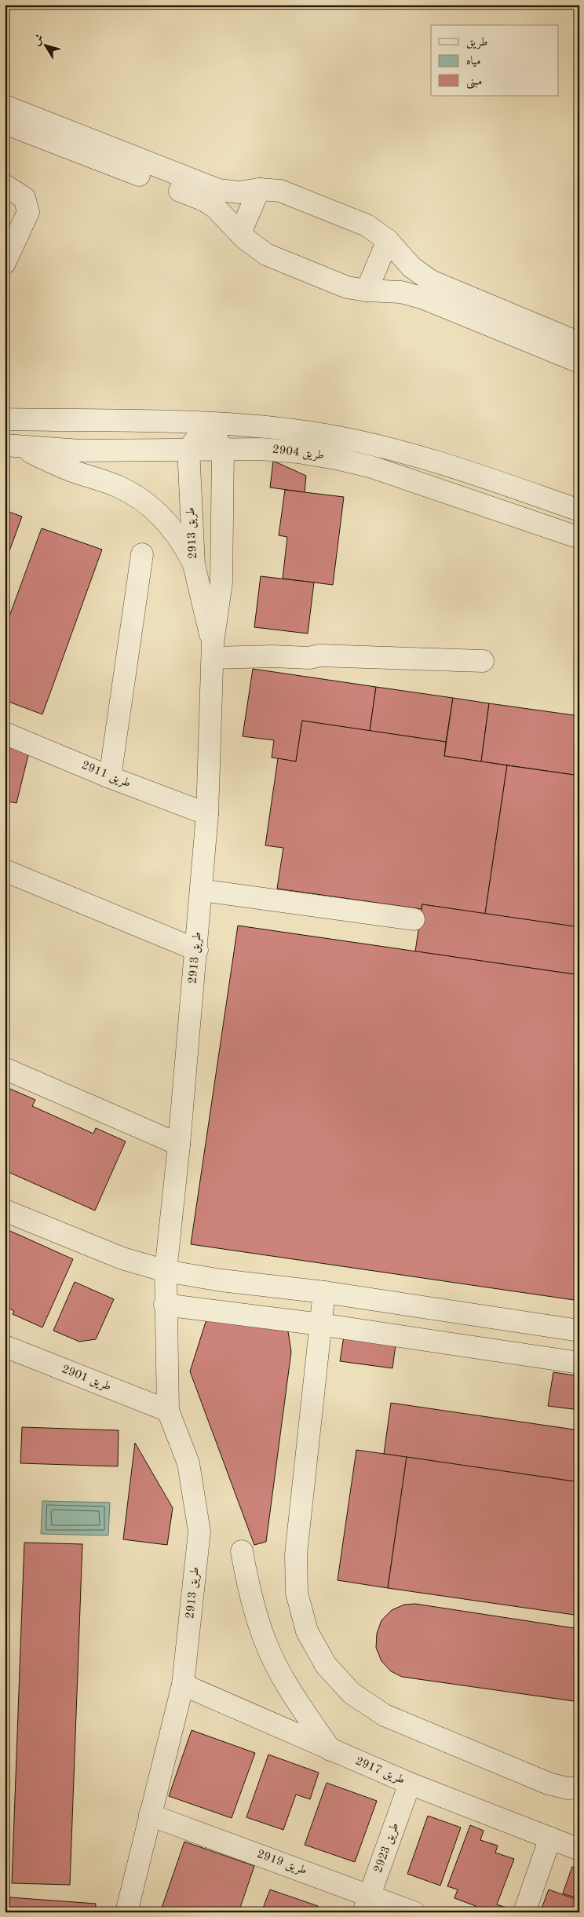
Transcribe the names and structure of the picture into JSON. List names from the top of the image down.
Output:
{
  "streets": {
    "street": [
      "طريق 2904",
      "طريق 2913",
      "طريق 2911",
      "طريق 2901",
      "طريق 2917",
      "طريق 2923",
      "طريق 2919"
    ]
  },
  "crossings": [
    ["طريق 2904", "طريق 2913"],
    ["طريق 2913", "طريق 2911"],
    ["طريق 2913", "طريق 2901"],
    ["طريق 2913", "طريق 2917"],
    ["طريق 2913", "طريق 2919"],
    ["طريق 2917", "طريق 2923"],
    ["طريق 2923", "طريق 2919"]
  ],
  "legend": ["طريق", "مياه", "مبنى"],
  "north": "top left"
}
